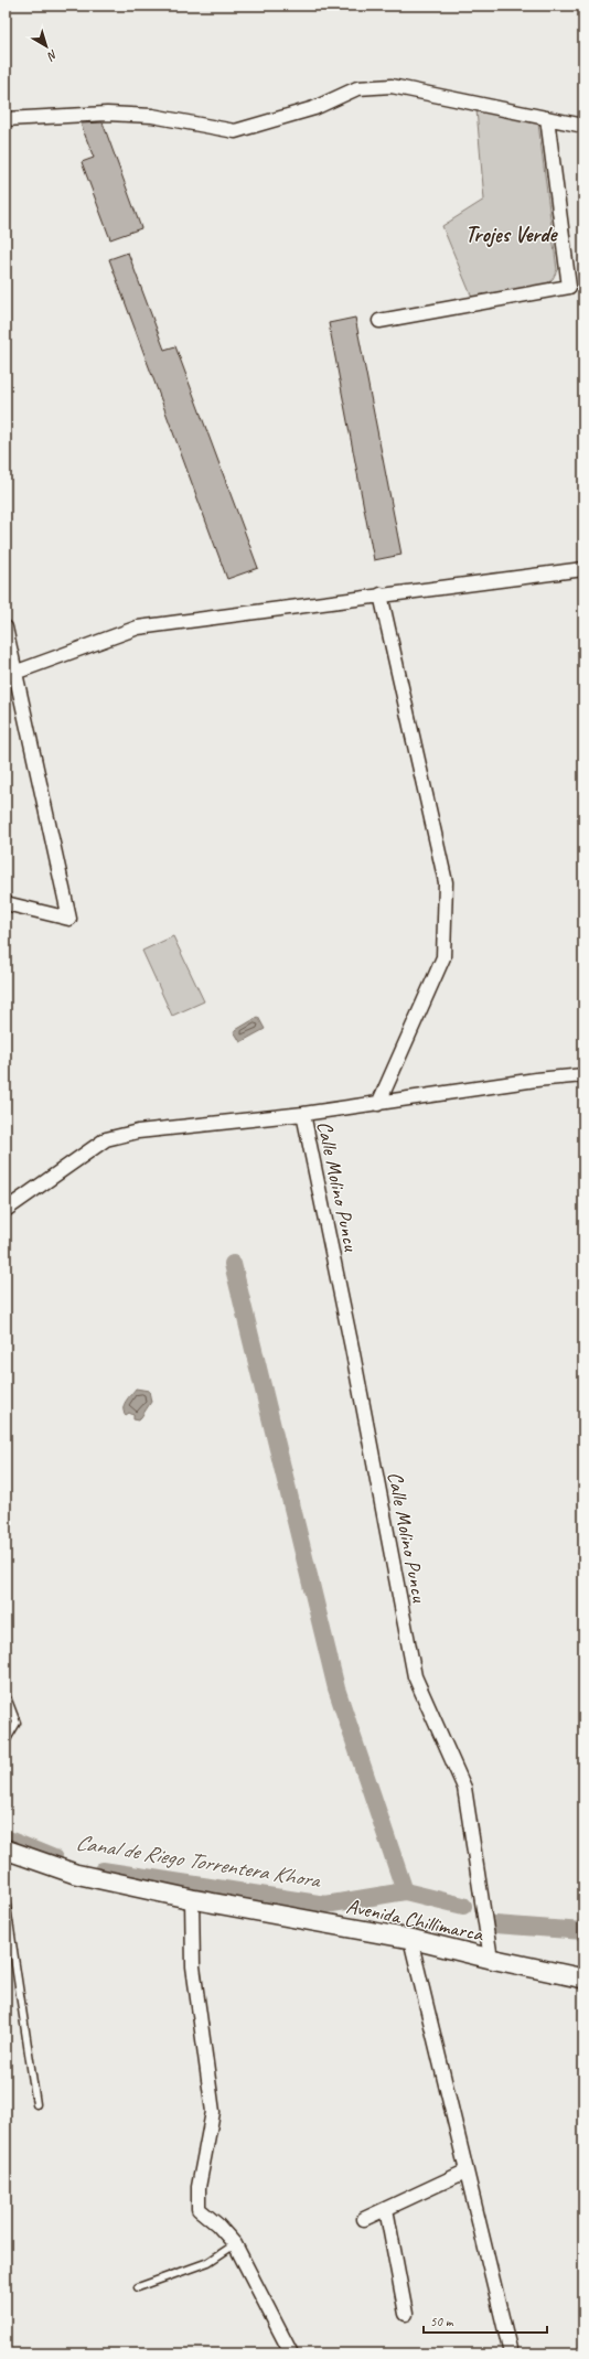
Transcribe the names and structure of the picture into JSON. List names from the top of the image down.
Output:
{
  "streets": {
    "street": ["Calle Molino Puncu", "Avenida Chillimarca"]
  },
  "crossings": [
    ["Calle Molino Puncu", "Avenida Chillimarca"]
  ],
  "districts": ["Trojes Verde"],
  "water": ["Canal de Riego Torrentera Khora"],
  "scale_bar": "50 m",
  "north": "bottom right"
}
